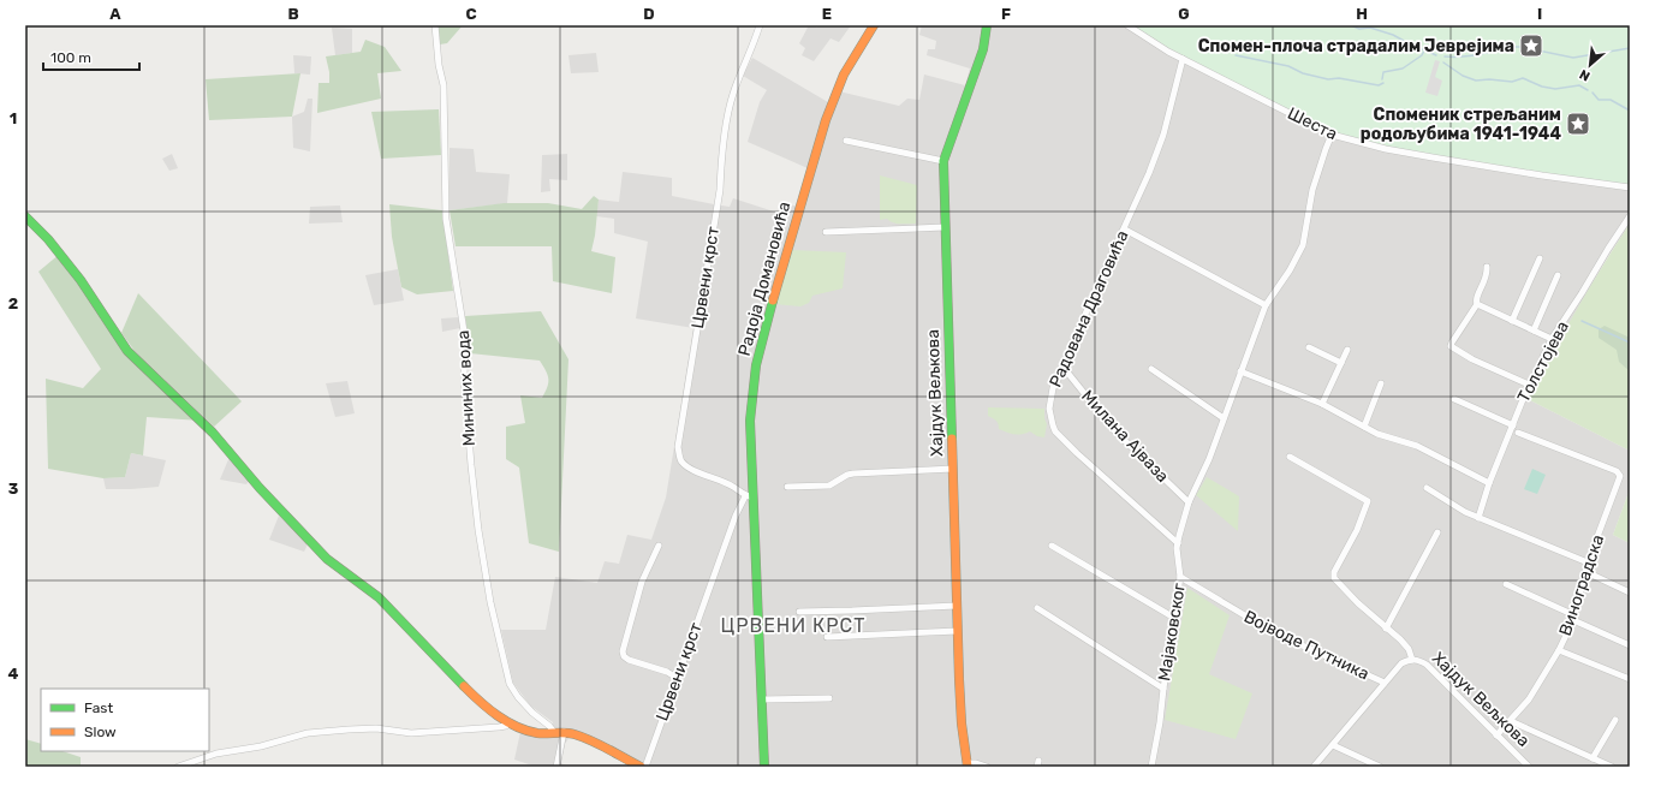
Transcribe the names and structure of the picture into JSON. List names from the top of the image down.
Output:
{
  "streets": {
    "street": [
      "Шеста",
      "Црвени крст",
      "Радоја Домановића",
      "Радована Драговића",
      "Толстојева",
      "Мининих вода",
      "Хајдук Вељкова",
      "Милана Ајваза",
      "Виноградска",
      "Мајаковског",
      "Војводе Путника"
    ]
  },
  "crossings": [
    ["Шеста", "Радована Драговића"],
    ["Шеста", "Мајаковског"],
    ["Црвени крст", "Радоја Домановића"],
    ["Радована Драговића", "Милана Ајваза"],
    ["Радована Драговића", "Мајаковског"],
    ["Хајдук Вељкова", "Виноградска"],
    ["Хајдук Вељкова", "Војводе Путника"],
    ["Милана Ајваза", "Мајаковског"],
    ["Мајаковског", "Војводе Путника"]
  ],
  "districts": ["ЦРВЕНИ КРСТ"],
  "places": {
    "place": ["Спомен-плоча страдалим Јеврејима", "Споменик стрељаним родољубима 1941-1944"]
  },
  "legend": ["Fast", "Slow"],
  "scale_bar": "100 m",
  "north": "bottom left",
  "grid": {
    "columns": [
      "A",
      "B",
      "C",
      "D",
      "E",
      "F",
      "G",
      "H",
      "I"
    ],
    "rows": [
      "1",
      "2",
      "3",
      "4"
    ]
  }
}
